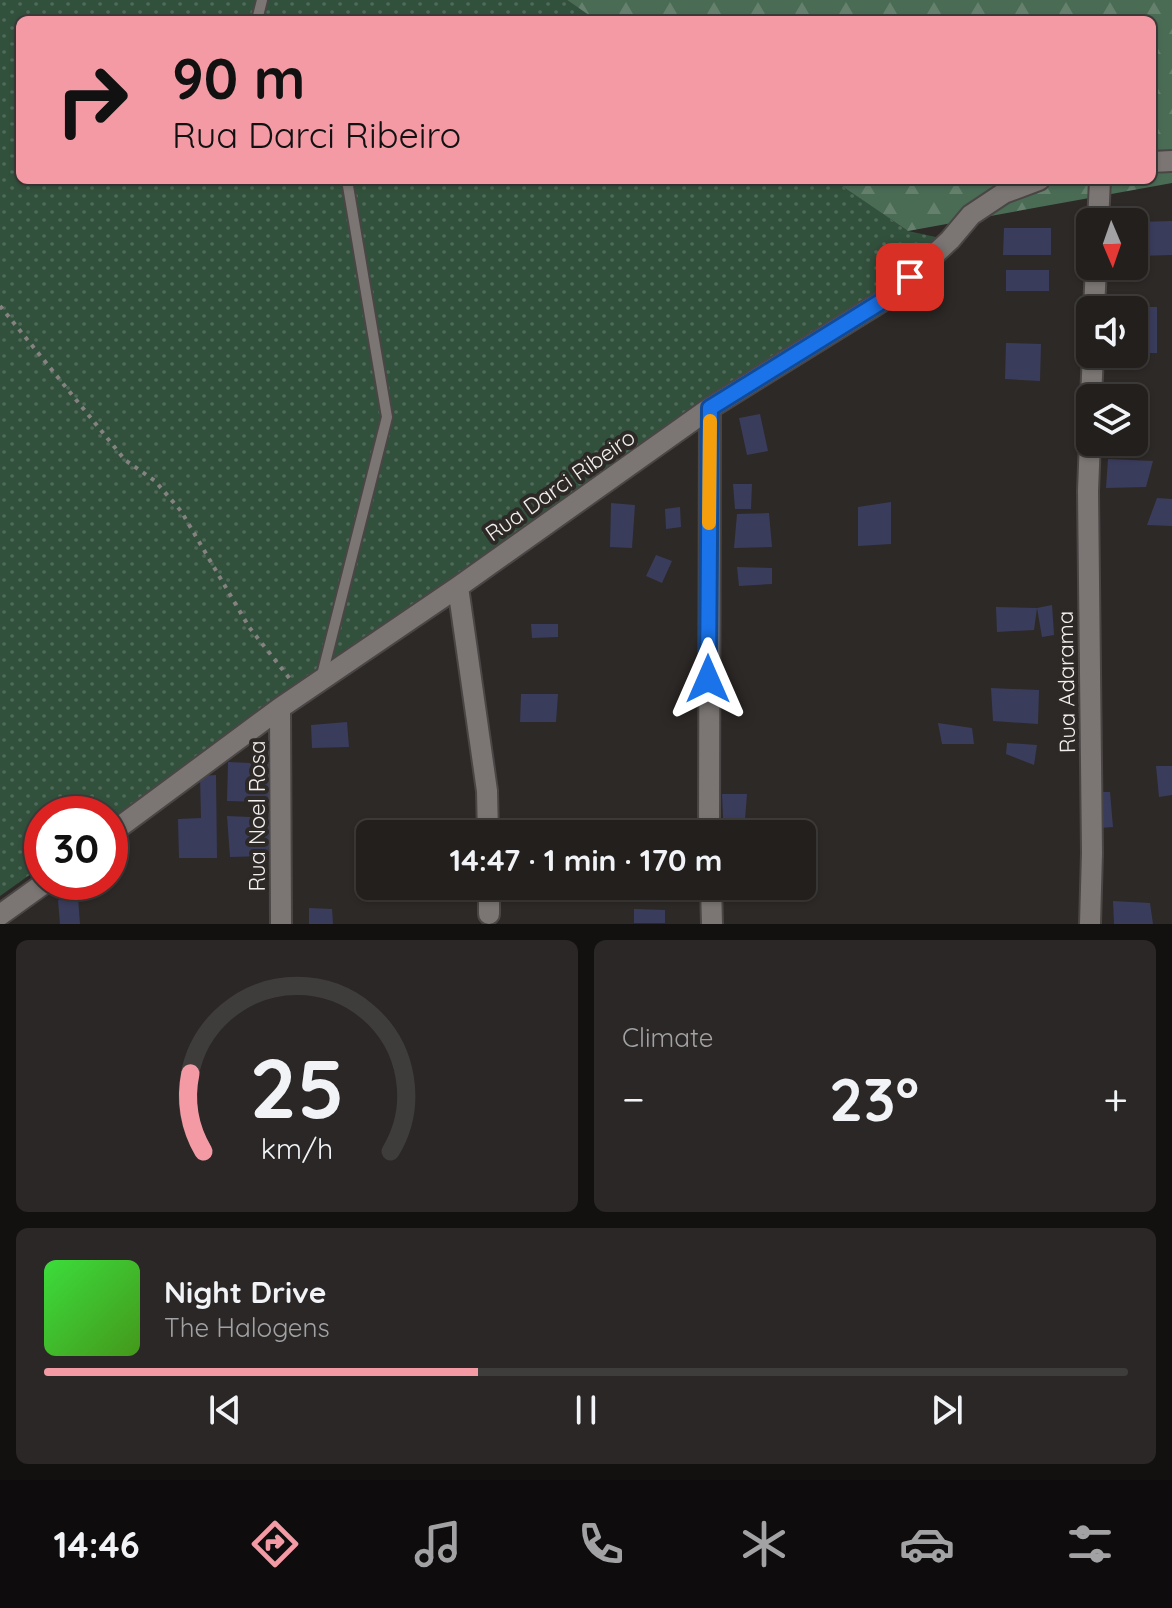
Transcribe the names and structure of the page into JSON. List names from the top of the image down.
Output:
{
  "streets": {
    "street": ["Rua Darci Ribeiro", "Rua Adarama", "Rua Noel Rosa"]
  },
  "crossings": [
    ["Rua Darci Ribeiro", "Rua Noel Rosa"]
  ],
  "north": "bottom",
  "page": {
    "turn": ["90 m", "Rua Darci Ribeiro"],
    "limit": "30",
    "trip": "14:47 · 1 min · 170 m",
    "tile": "Climate",
    "heat": ["−", "23°", "+"],
    "song": ["Night Drive", "The Halogens"],
    "tabs": "14:46",
    "gauge": ["25", "km/h"]
  }
}
